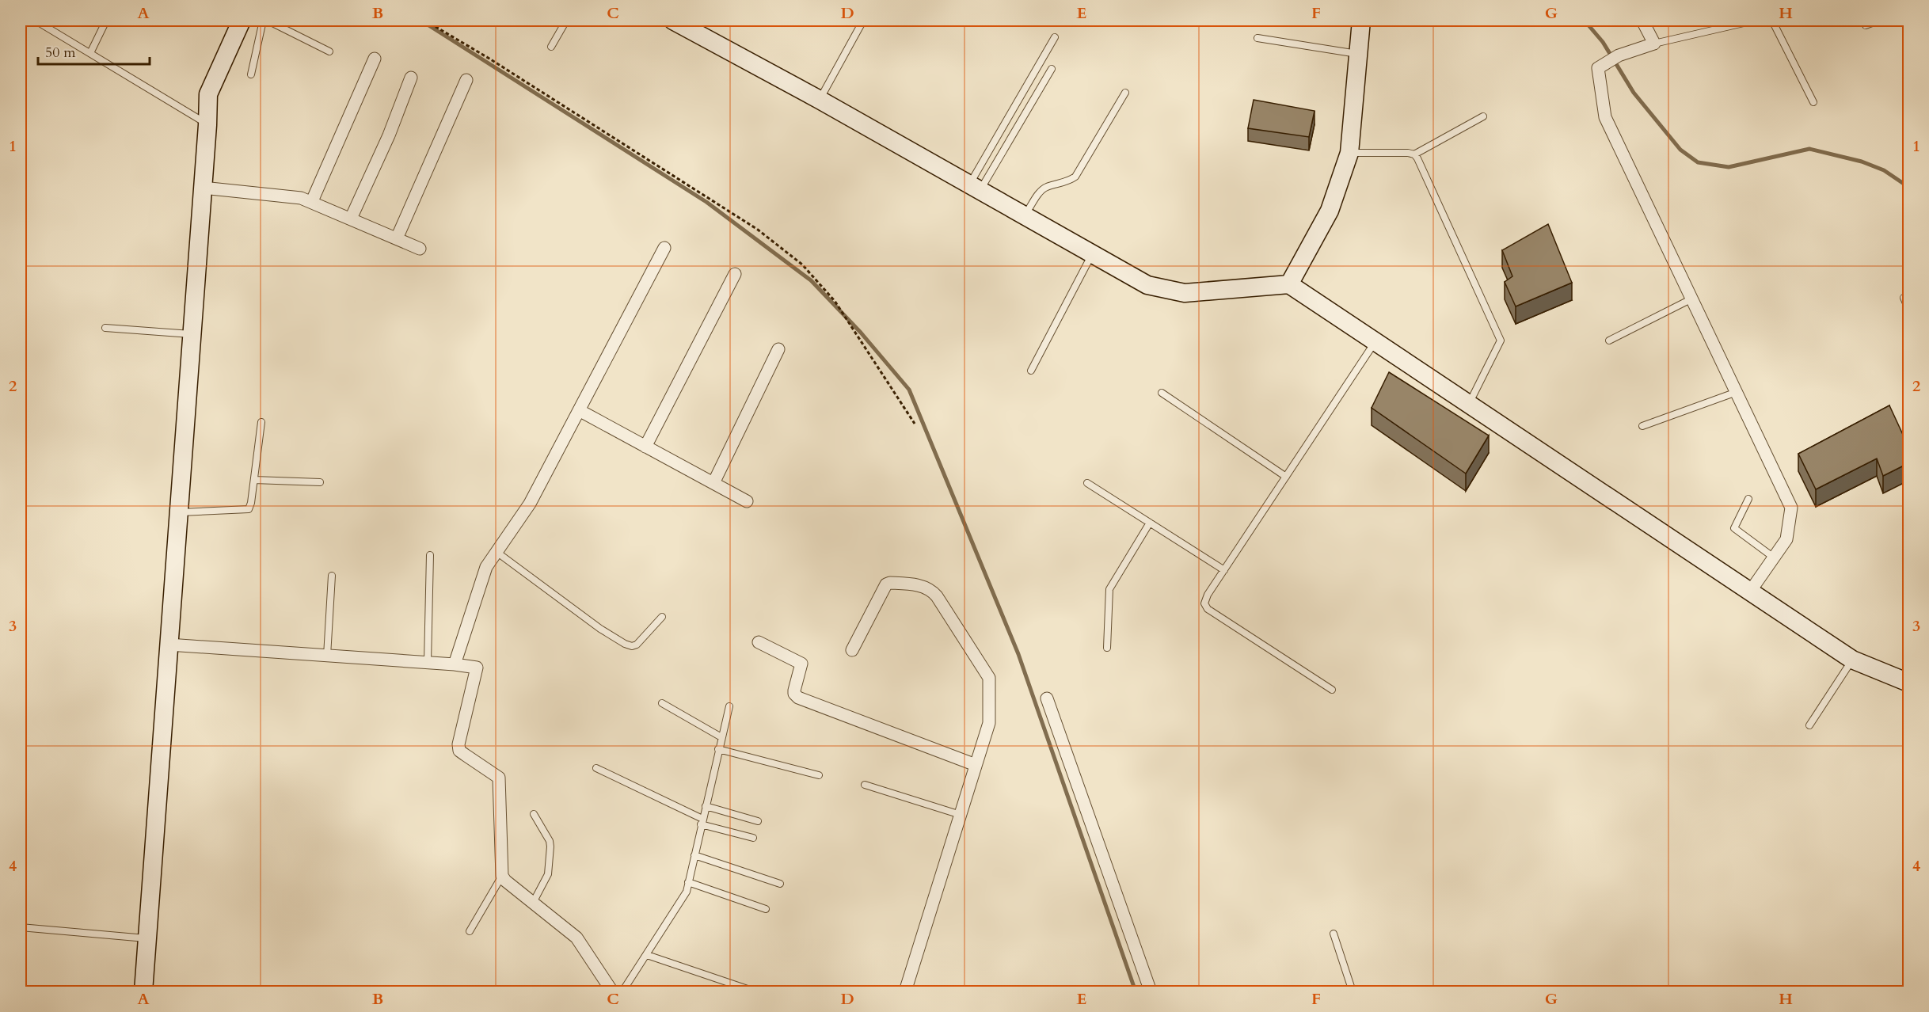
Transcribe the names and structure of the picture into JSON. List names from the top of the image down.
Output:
{
  "scale_bar": "50 m",
  "grid": {
    "columns": [
      "A",
      "B",
      "C",
      "D",
      "E",
      "F",
      "G",
      "H"
    ],
    "rows": [
      "1",
      "2",
      "3",
      "4"
    ]
  }
}
